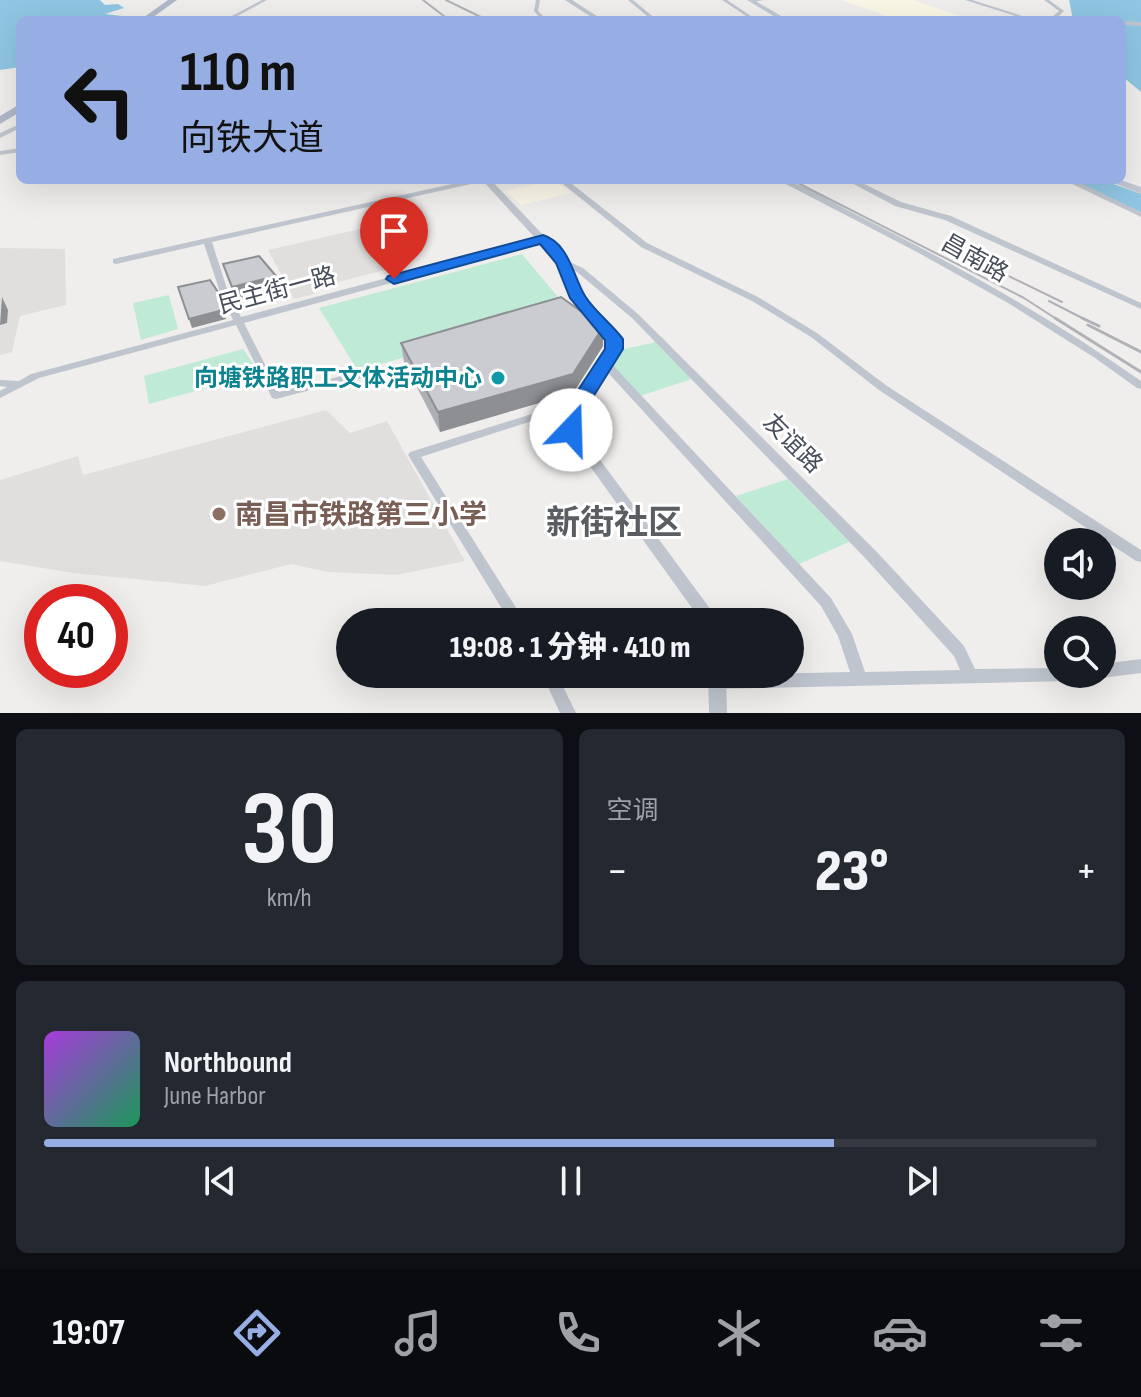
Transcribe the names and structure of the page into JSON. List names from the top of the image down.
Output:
{
  "streets": {
    "street": ["昌南路", "民主街一路", "友谊路"]
  },
  "districts": ["新街社区"],
  "places": ["向塘铁路职工文体活动中心", "南昌市铁路第三小学"],
  "page": {
    "turn": ["110 m", "向铁大道"],
    "limit": "40",
    "trip": "19:08 · 1 分钟 · 410 m",
    "tile": [
      ["30", "km/h"],
      "空调"
    ],
    "heat": ["−", "23°", "+"],
    "song": ["Northbound", "June Harbor"],
    "tabs": "19:07"
  }
}
